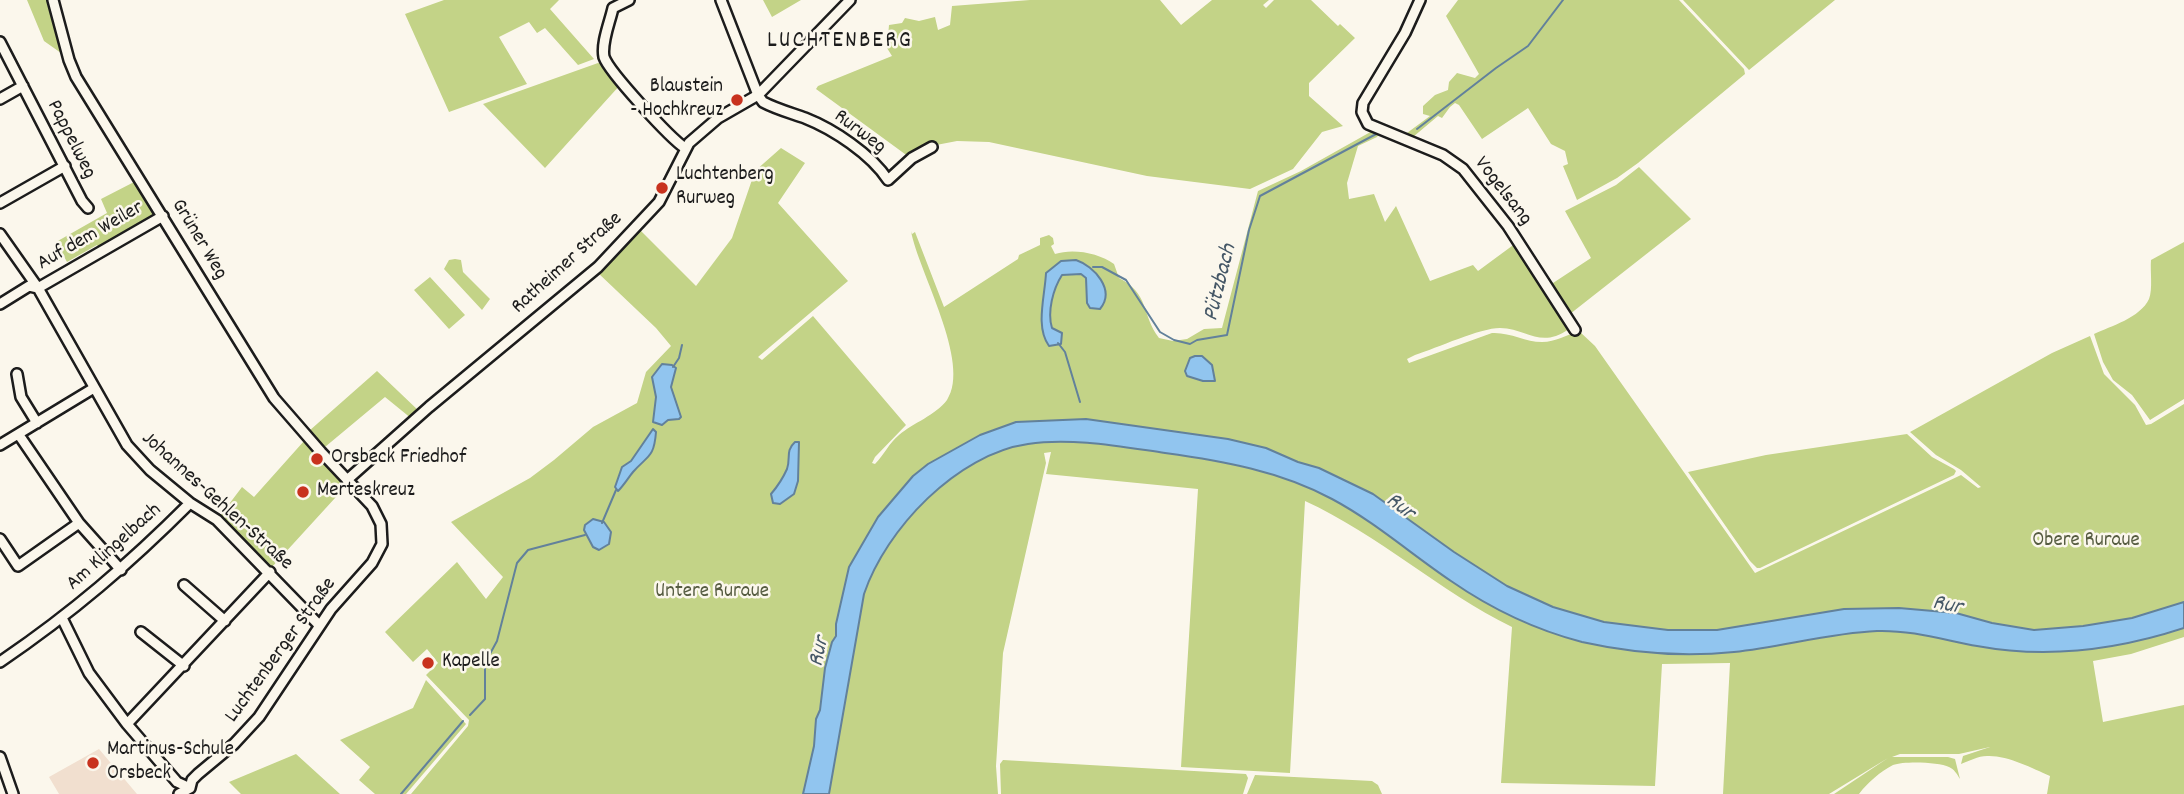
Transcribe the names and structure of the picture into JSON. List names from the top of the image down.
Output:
{
  "streets": {
    "street": [
      "Rurweg",
      "Pappelweg",
      "Vogelsang",
      "Auf dem Weiler",
      "Grüner Weg",
      "Ratheimer Straße",
      "Johannes-Gehlen-Straße",
      "Am Klingelbach",
      "Luchtenberger Straße"
    ]
  },
  "crossings": [
    ["Rurweg", "Ratheimer Straße"],
    ["Auf dem Weiler", "Grüner Weg"],
    ["Auf dem Weiler", "Johannes-Gehlen-Straße"],
    ["Grüner Weg", "Ratheimer Straße"],
    ["Grüner Weg", "Luchtenberger Straße"],
    ["Ratheimer Straße", "Luchtenberger Straße"],
    ["Johannes-Gehlen-Straße", "Am Klingelbach"],
    ["Johannes-Gehlen-Straße", "Luchtenberger Straße"],
    ["Am Klingelbach", "Luchtenberger Straße"]
  ],
  "districts": ["LUCHTENBERG"],
  "water": ["Pützbach", "Rur"],
  "parks": ["Obere Ruraue", "Untere Ruraue"],
  "places": [
    "Blaustein - Hochkreuz",
    "Luchtenberg Rurweg",
    "Orsbeck Friedhof",
    "Merteskreuz",
    "Kapelle",
    "Martinus-Schule Orsbeck"
  ]
}
